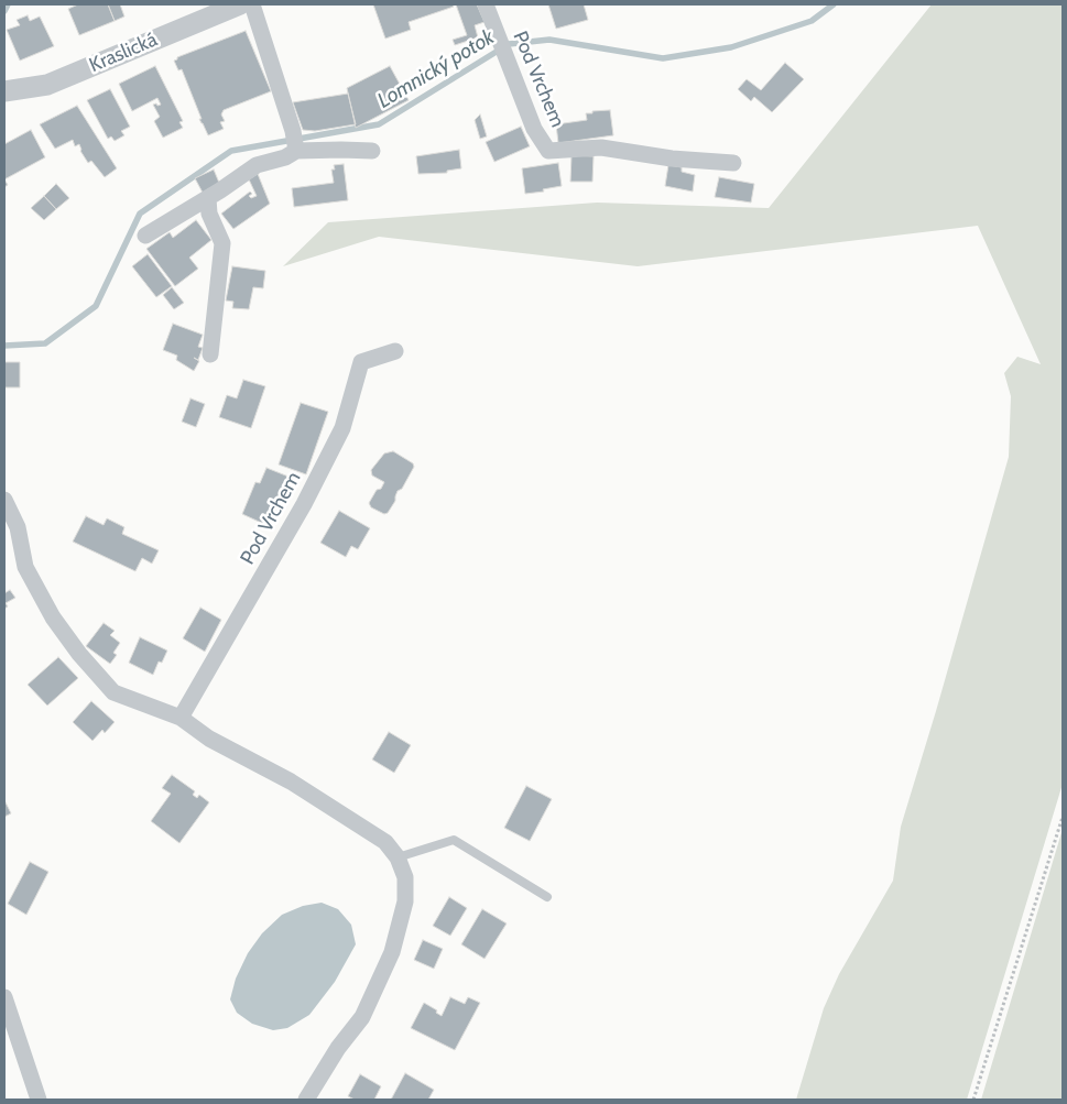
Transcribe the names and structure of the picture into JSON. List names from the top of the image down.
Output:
{
  "streets": {
    "street": ["Kraslická", "Pod Vrchem"]
  },
  "water": ["Lomnický potok"]
}
